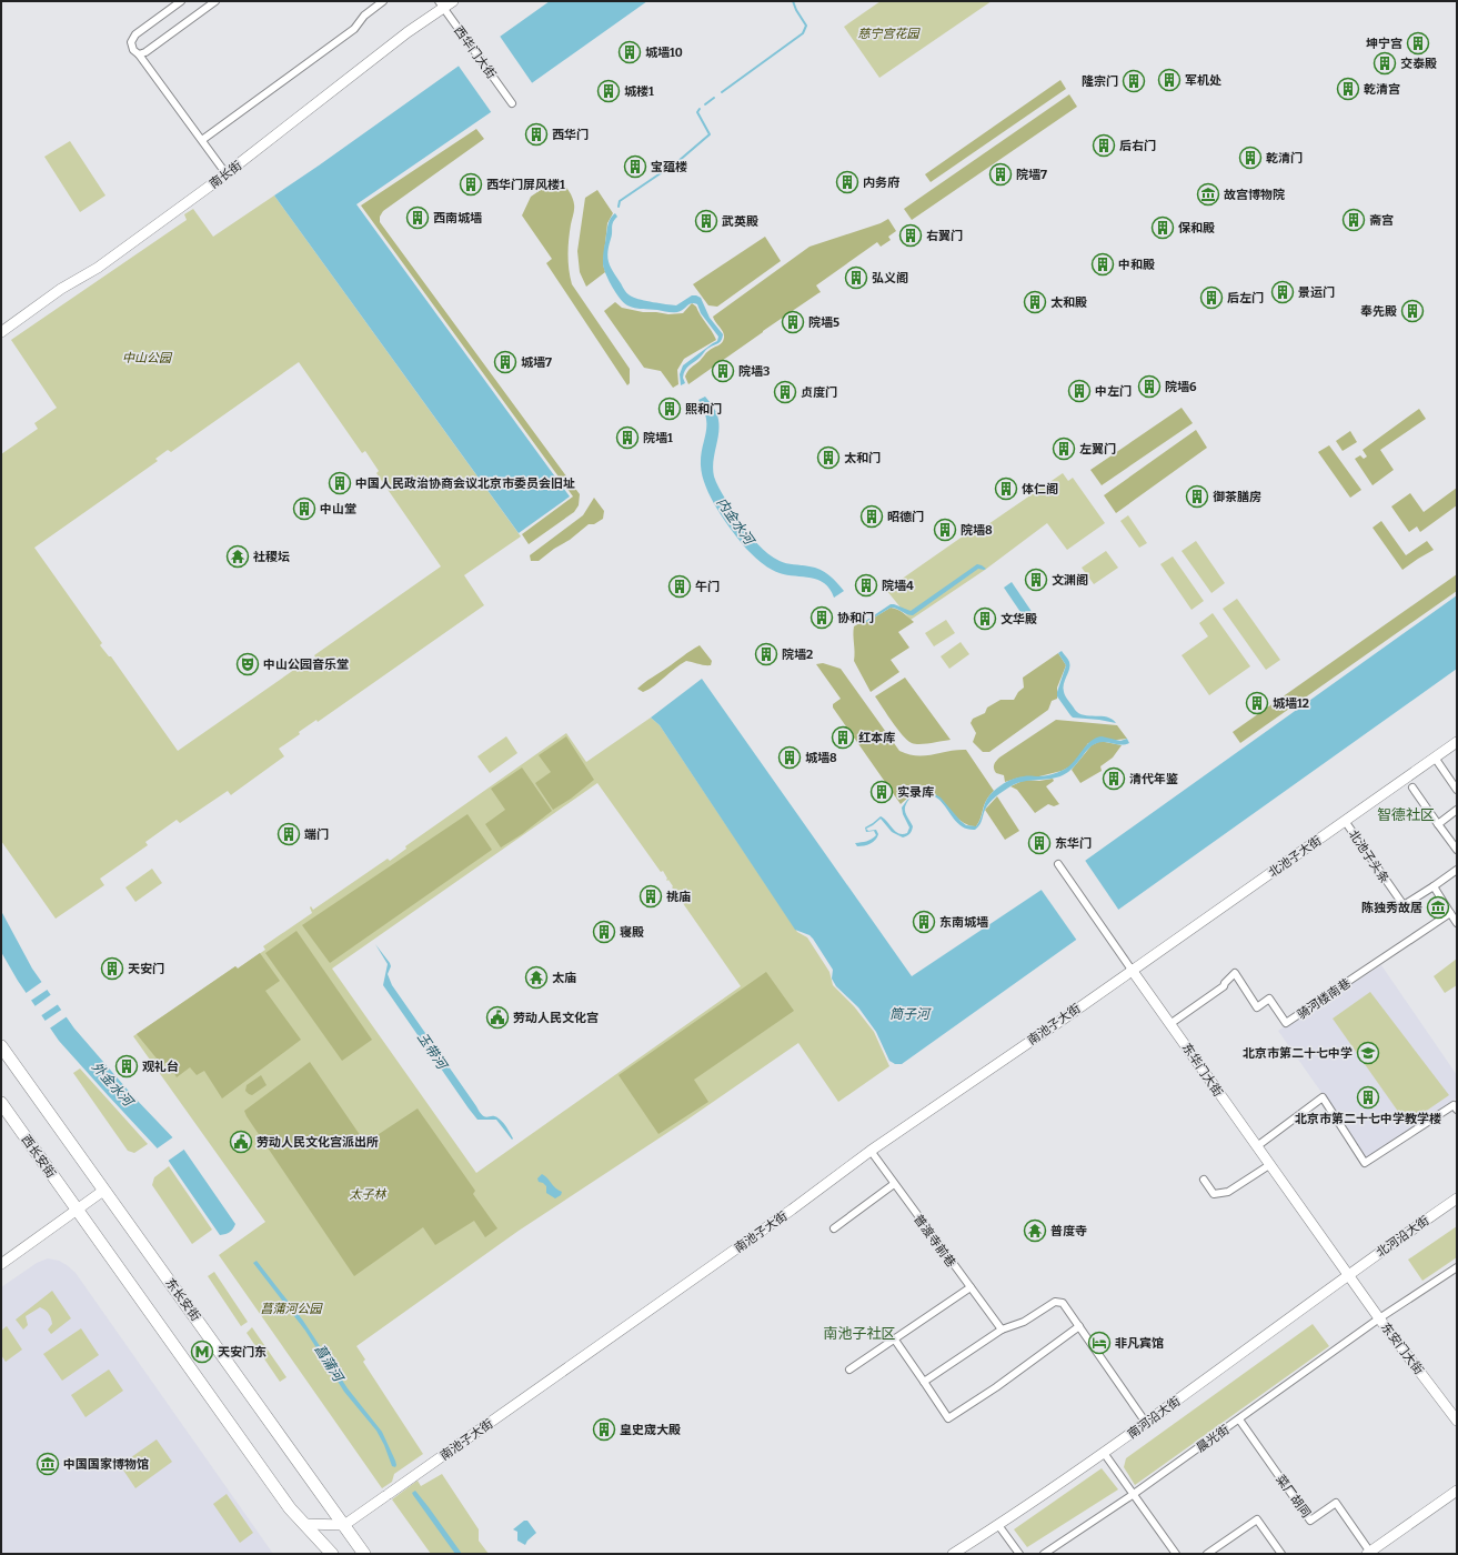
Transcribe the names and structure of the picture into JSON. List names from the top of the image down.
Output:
{
  "streets": {
    "highway": ["西长安街", "东长安街"],
    "street": [
      "西华门大街",
      "南长街",
      "北池子大街",
      "北池子头条",
      "骑河楼南巷",
      "南池子大街",
      "东华门大街",
      "北河沿大街",
      "普渡寺前巷",
      "东安门大街",
      "南河沿大街",
      "晨光街",
      "菜厂胡同"
    ]
  },
  "crossings": [
    ["西华门大街", "南长街"],
    ["北池子大街", "北池子头条"],
    ["北池子大街", "南池子大街"],
    ["北池子大街", "东华门大街"],
    ["骑河楼南巷", "东华门大街"],
    ["南池子大街", "东华门大街"],
    ["南池子大街", "普渡寺前巷"],
    ["南池子大街", "东长安街"],
    ["东华门大街", "北河沿大街"],
    ["东华门大街", "东安门大街"],
    ["东华门大街", "南河沿大街"],
    ["北河沿大街", "东安门大街"],
    ["北河沿大街", "南河沿大街"],
    ["东安门大街", "南河沿大街"],
    ["东安门大街", "晨光街"],
    ["晨光街", "菜厂胡同"]
  ],
  "districts": ["智德社区", "南池子社区"],
  "water": [
    "内金水河",
    "筒子河",
    "玉带河",
    "外金水河",
    "菖蒲河"
  ],
  "parks": [
    "慈宁宫花园",
    "中山公园",
    "太子林",
    "菖蒲河公园"
  ],
  "places": {
    "building": [
      "坤宁宫",
      "城墙10",
      "交泰殿",
      "军机处",
      "隆宗门",
      "乾清宫",
      "城楼1",
      "西华门",
      "后右门",
      "乾清门",
      "宝蕴楼",
      "院墙7",
      "内务府",
      "西华门屏风楼1",
      "西南城墙",
      "斋宫",
      "武英殿",
      "保和殿",
      "右翼门",
      "中和殿",
      "弘义阁",
      "景运门",
      "后左门",
      "太和殿",
      "奉先殿",
      "院墙5",
      "城墙7",
      "院墙3",
      "院墙6",
      "中左门",
      "贞度门",
      "熙和门",
      "院墙1",
      "左翼门",
      "太和门",
      "中国人民政治协商会议北京市委员会旧址",
      "体仁阁",
      "御茶膳房",
      "中山堂",
      "昭德门",
      "院墙8",
      "文渊阁",
      "院墙4",
      "午门",
      "协和门",
      "文华殿",
      "院墙2",
      "城墙12",
      "红本库",
      "城墙8",
      "清代年鉴",
      "实录库",
      "端门",
      "东华门",
      "祧庙",
      "东南城墙",
      "寝殿",
      "天安门",
      "观礼台",
      "北京市第二十七中学教学楼",
      "皇史宬大殿"
    ],
    "museum": ["故宫博物院", "陈独秀故居", "中国国家博物馆"],
    "temple": ["社稷坛", "太庙", "普度寺"],
    "theatre": ["中山公园音乐堂"],
    "public building": ["劳动人民文化宫", "劳动人民文化宫派出所"],
    "school or university": ["北京市第二十七中学"],
    "hotel": ["非凡宾馆"],
    "metro station": ["天安门东"]
  }
}
